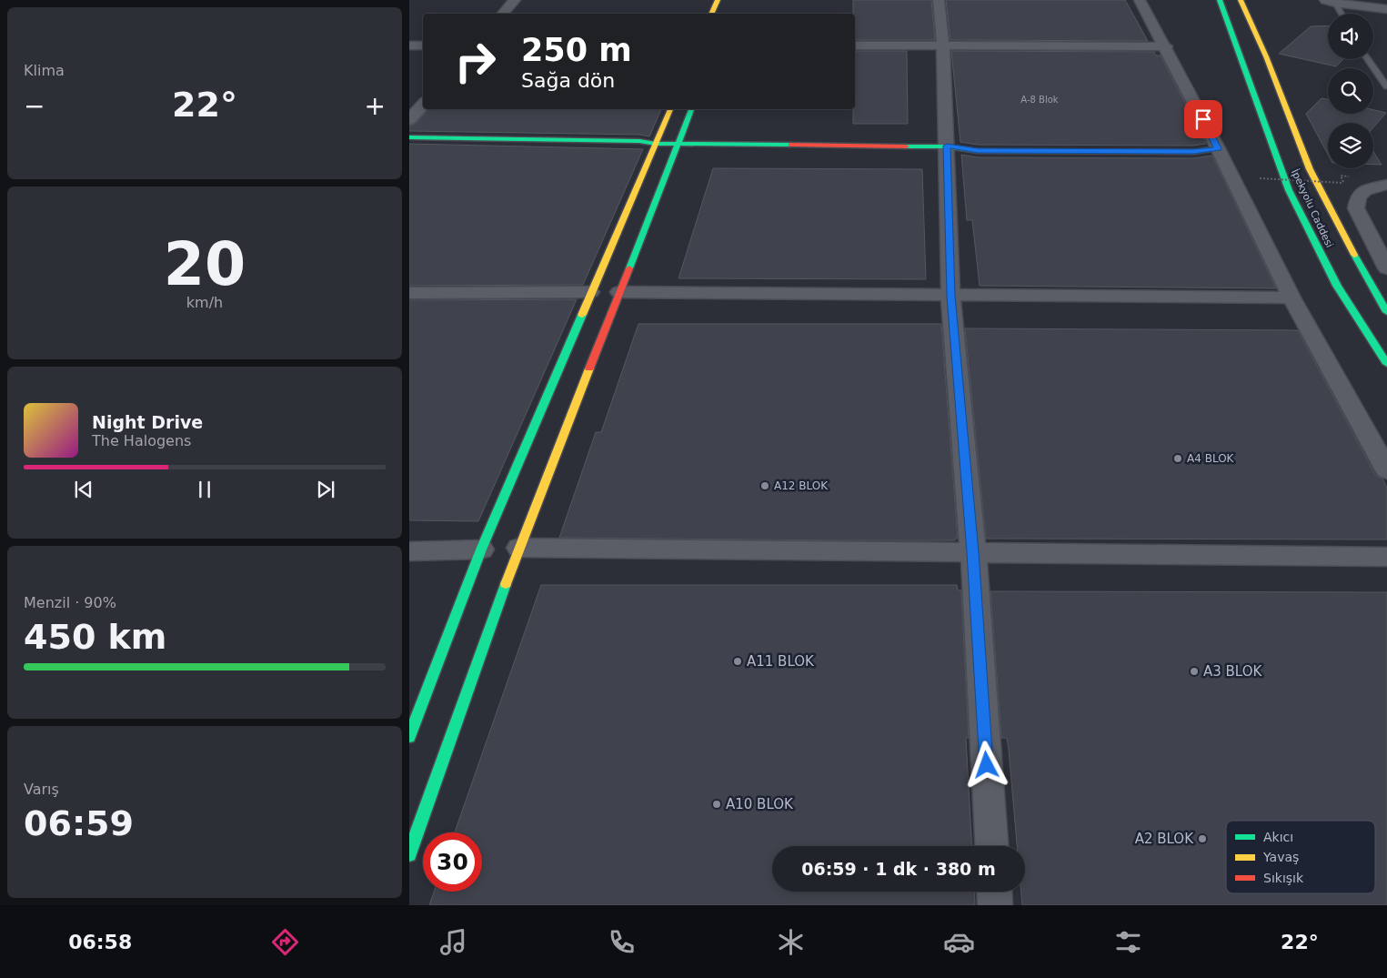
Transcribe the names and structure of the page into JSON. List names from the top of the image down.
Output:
{
  "streets": {
    "main road": ["İpekyolu Caddesi"]
  },
  "places": [
    "A4 BLOK",
    "A12 BLOK",
    "A11 BLOK",
    "A3 BLOK",
    "A10 BLOK",
    "A2 BLOK"
  ],
  "house_numbers": ["A-8 Blok"],
  "legend": ["Akıcı", "Yavaş", "Sıkışık"],
  "page": {
    "tile": [
      "Klima",
      ["20", "km/h"],
      ["Menzil · 90%", "450 km"],
      ["Varış", "06:59"]
    ],
    "turn": ["250 m", "Sağa dön"],
    "heat": ["−", "22°", "+"],
    "song": ["Night Drive", "The Halogens"],
    "limit": "30",
    "trip": "06:59 · 1 dk · 380 m",
    "tabs": ["06:58", "22°"]
  }
}
